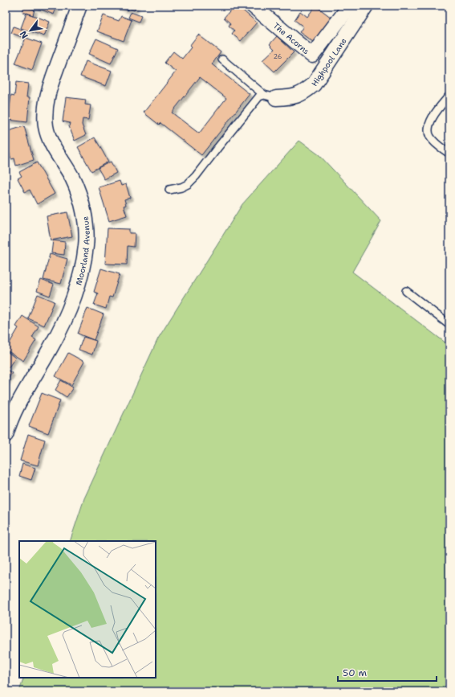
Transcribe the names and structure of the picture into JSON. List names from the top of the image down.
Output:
{
  "streets": {
    "street": ["The Acorns", "Highpool Lane", "Moorland Avenue"]
  },
  "house_numbers": ["26"],
  "scale_bar": "50 m",
  "north": "bottom left"
}
